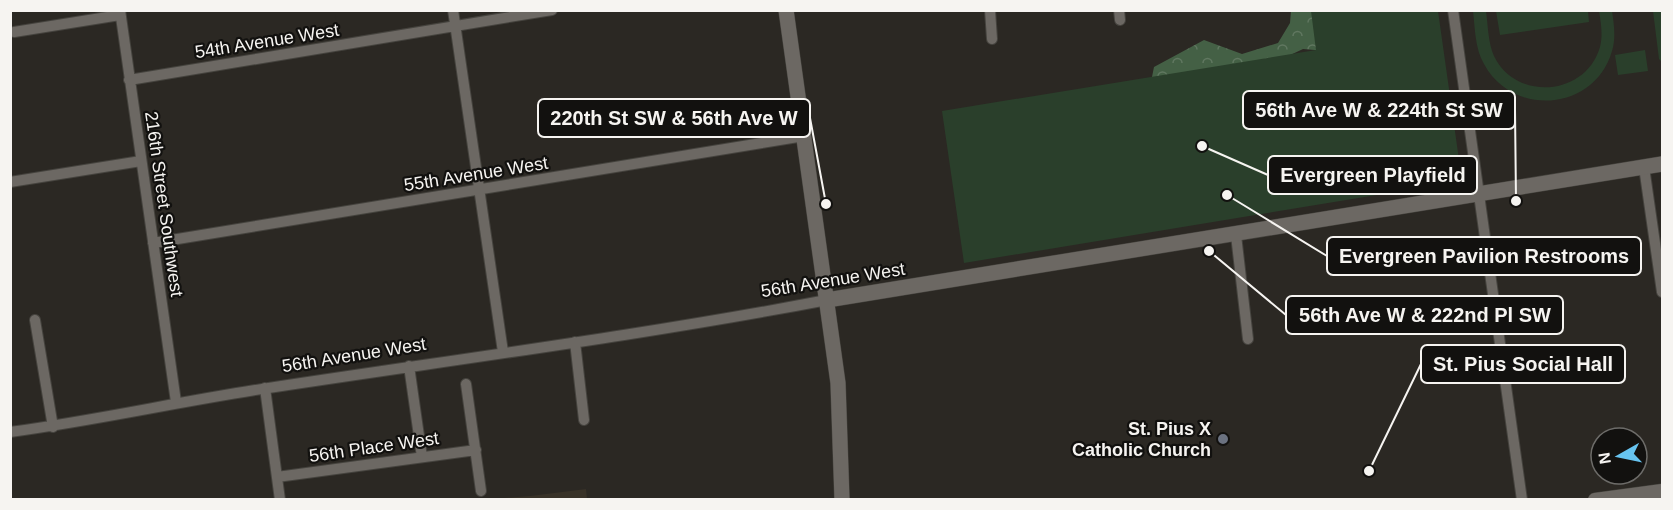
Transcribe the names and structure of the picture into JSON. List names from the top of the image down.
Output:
{
  "streets": {
    "main road": ["56th Avenue West"],
    "street": [
      "54th Avenue West",
      "55th Avenue West",
      "216th Street Southwest",
      "56th Place West"
    ]
  },
  "crossings": [
    ["54th Avenue West", "216th Street Southwest"],
    ["55th Avenue West", "216th Street Southwest"],
    ["216th Street Southwest", "56th Avenue West"]
  ],
  "places": [
    "Evergreen Playfield",
    "Evergreen Pavilion Restrooms",
    "56th Ave W & 224th St SW",
    "220th St SW & 56th Ave W",
    "56th Ave W & 222nd Pl SW",
    "St. Pius X Catholic Church",
    "St. Pius Social Hall"
  ],
  "north": "left"
}
